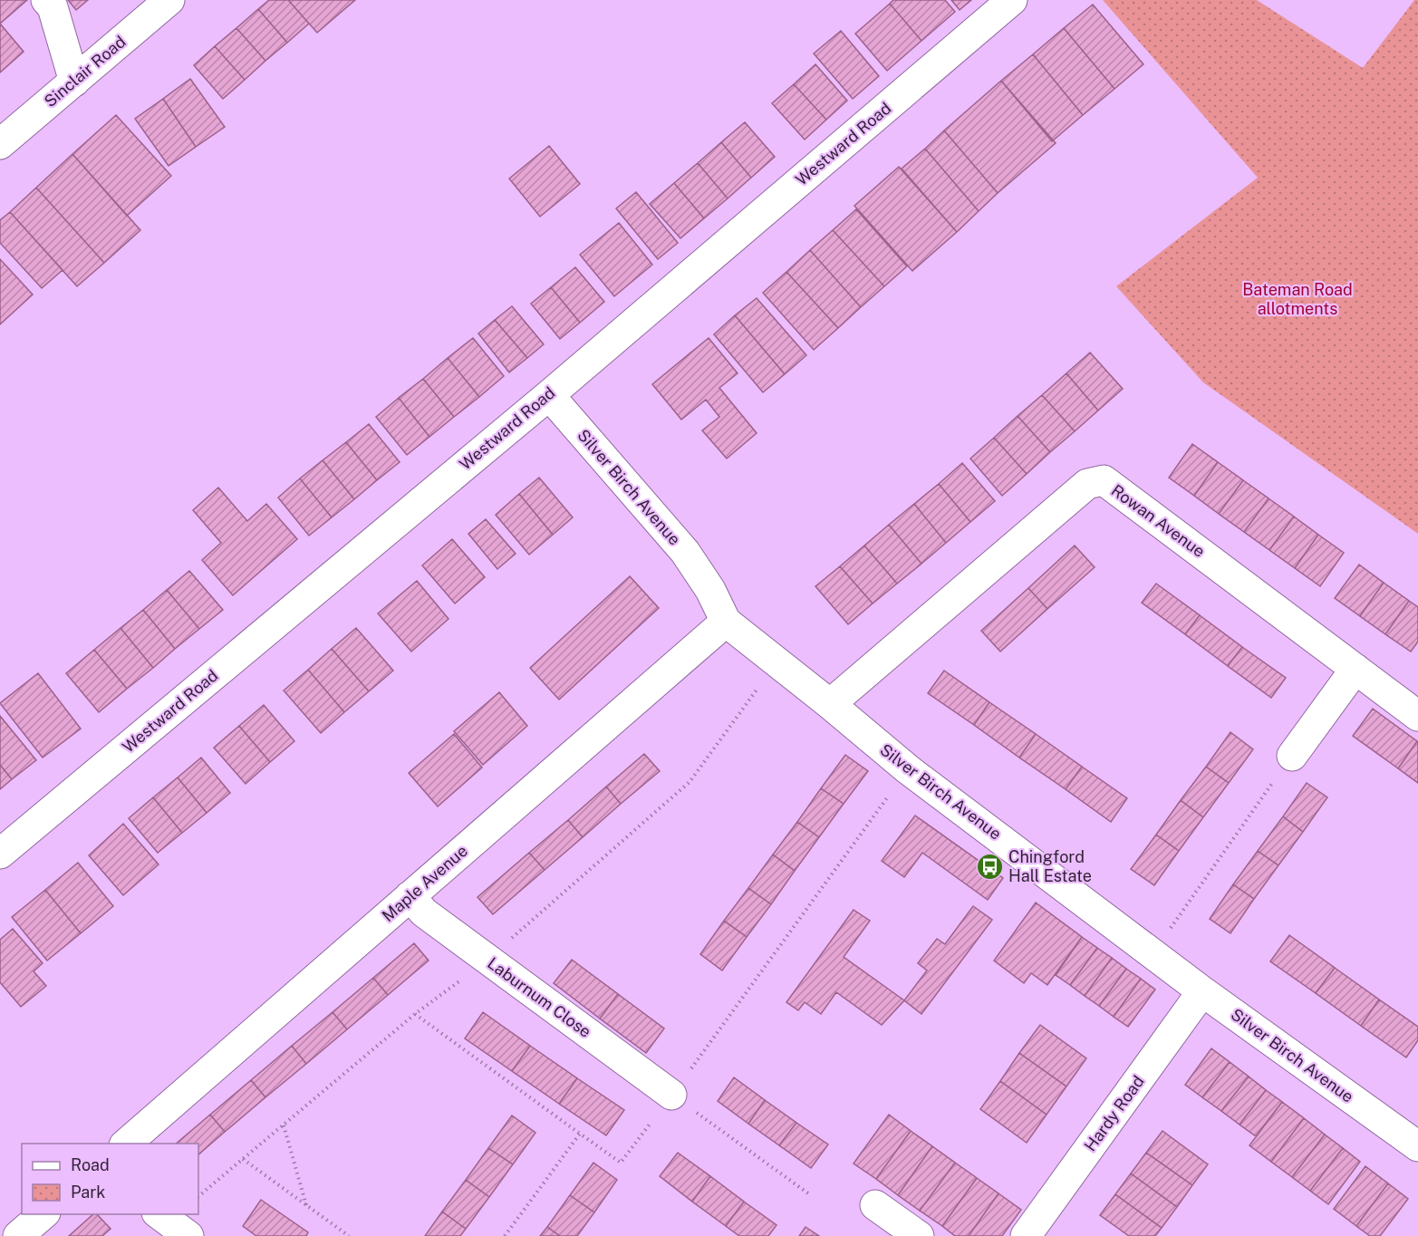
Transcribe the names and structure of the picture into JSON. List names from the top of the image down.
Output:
{
  "streets": {
    "street": [
      "Sinclair Road",
      "Westward Road",
      "Silver Birch Avenue",
      "Rowan Avenue",
      "Maple Avenue",
      "Laburnum Close",
      "Hardy Road"
    ]
  },
  "crossings": [
    ["Westward Road", "Silver Birch Avenue"],
    ["Silver Birch Avenue", "Rowan Avenue"],
    ["Silver Birch Avenue", "Maple Avenue"],
    ["Silver Birch Avenue", "Hardy Road"],
    ["Maple Avenue", "Laburnum Close"]
  ],
  "parks": ["Bateman Road allotments"],
  "places": {
    "bus stop": ["Chingford Hall Estate"]
  },
  "legend": ["Road", "Park"]
}
